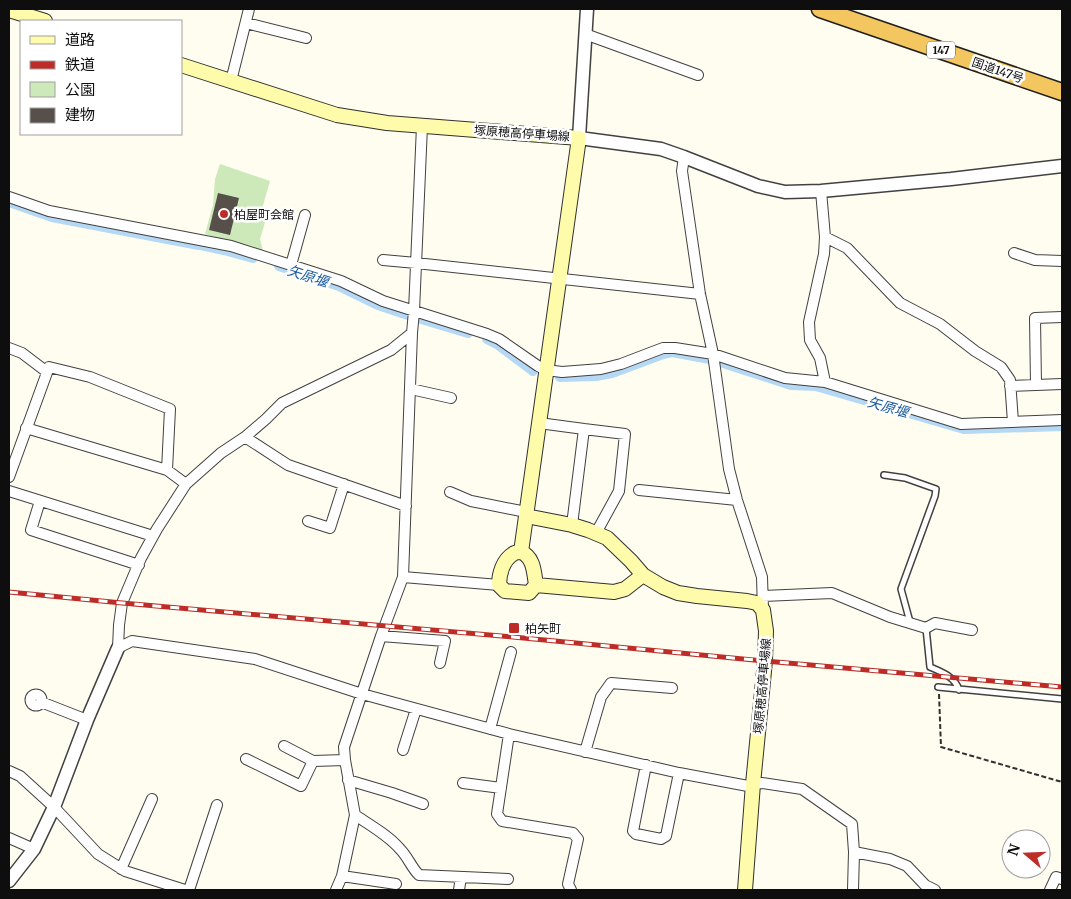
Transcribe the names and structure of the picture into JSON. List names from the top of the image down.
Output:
{
  "streets": {
    "highway": ["147", "国道147号"],
    "main road": ["塚原穂高停車場線"]
  },
  "water": ["矢原堰"],
  "places": {
    "other": ["柏屋町会館"],
    "transit": ["柏矢町"]
  },
  "legend": [
    "道路",
    "鉄道",
    "公園",
    "建物"
  ],
  "north": "left"
}
